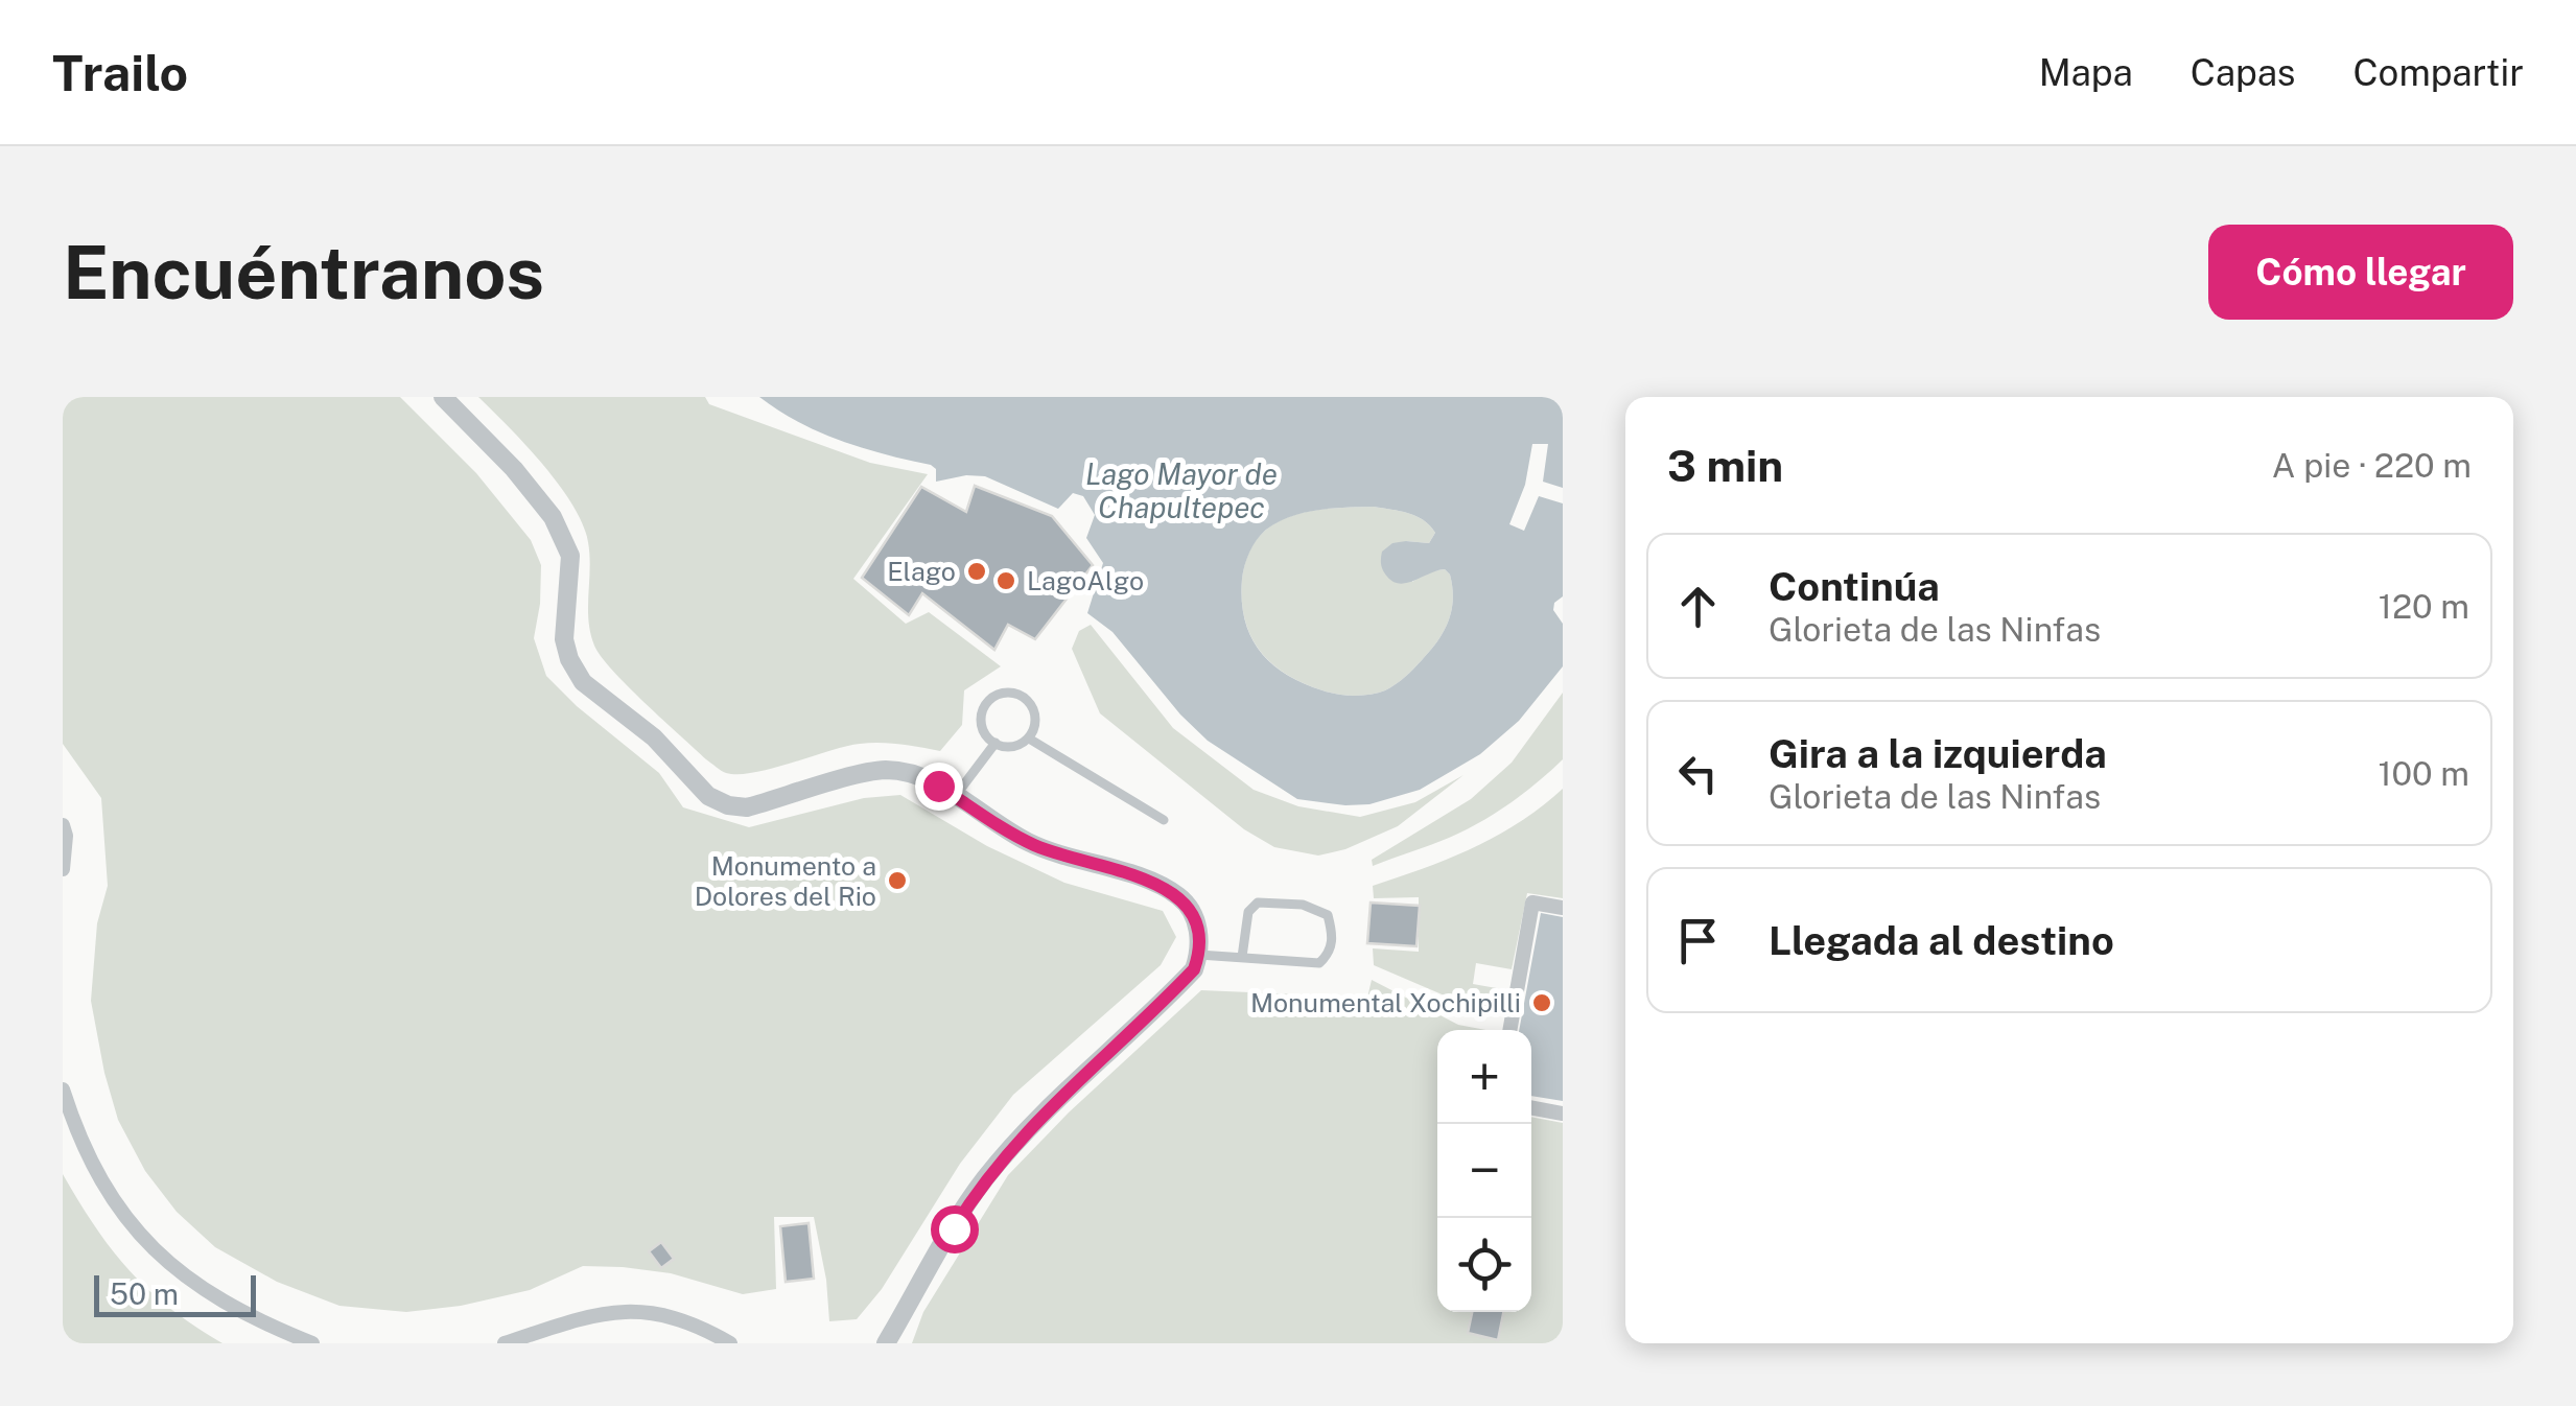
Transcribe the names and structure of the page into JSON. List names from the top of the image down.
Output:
{
  "water": ["Lago Mayor de Chapultepec"],
  "places": [
    "Elago",
    "LagoAlgo",
    "Monumento a Dolores del Rio",
    "Monumental Xochipilli"
  ],
  "scale_bar": "50 m",
  "page": {
    "header": "Trailo",
    "nav": ["Mapa", "Capas", "Compartir"],
    "buttons": "Cómo llegar",
    "title": "Encuéntranos",
    "heading": ["3 min", "A pie · 220 m"],
    "list": [
      ["Continúa", "Glorieta de las Ninfas", "120 m"],
      ["Gira a la izquierda", "Glorieta de las Ninfas", "100 m"],
      "Llegada al destino"
    ],
    "map_buttons": ["+", "−"],
    "scale": "50 m"
  }
}
